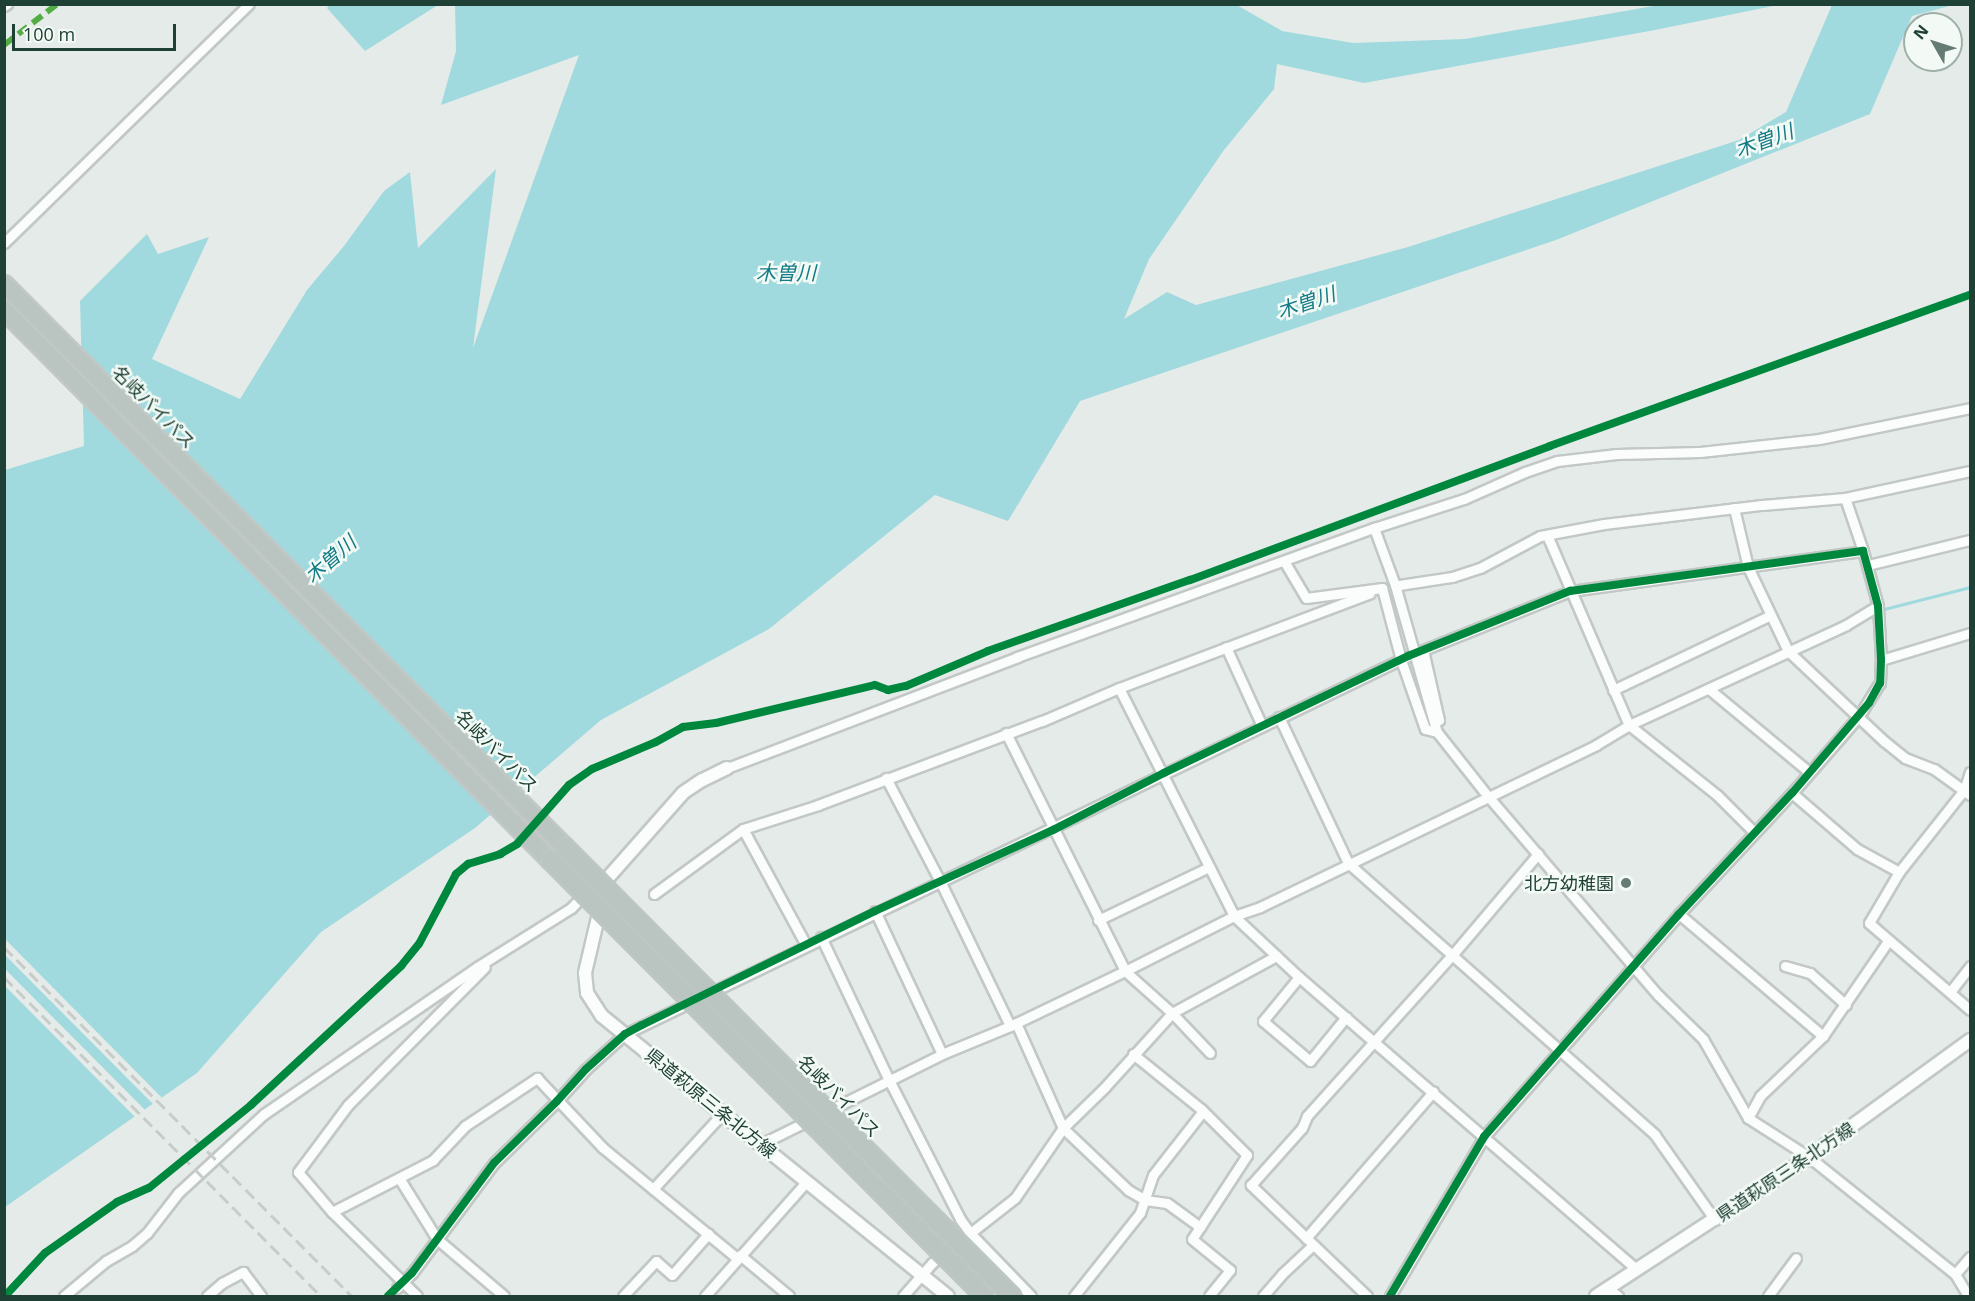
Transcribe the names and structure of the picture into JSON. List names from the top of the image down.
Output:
{
  "streets": {
    "highway": ["名岐バイパス"],
    "main road": ["県道萩原三条北方線"]
  },
  "water": ["木曽川"],
  "places": ["北方幼稚園"],
  "scale_bar": "100 m",
  "north": "top left"
}
